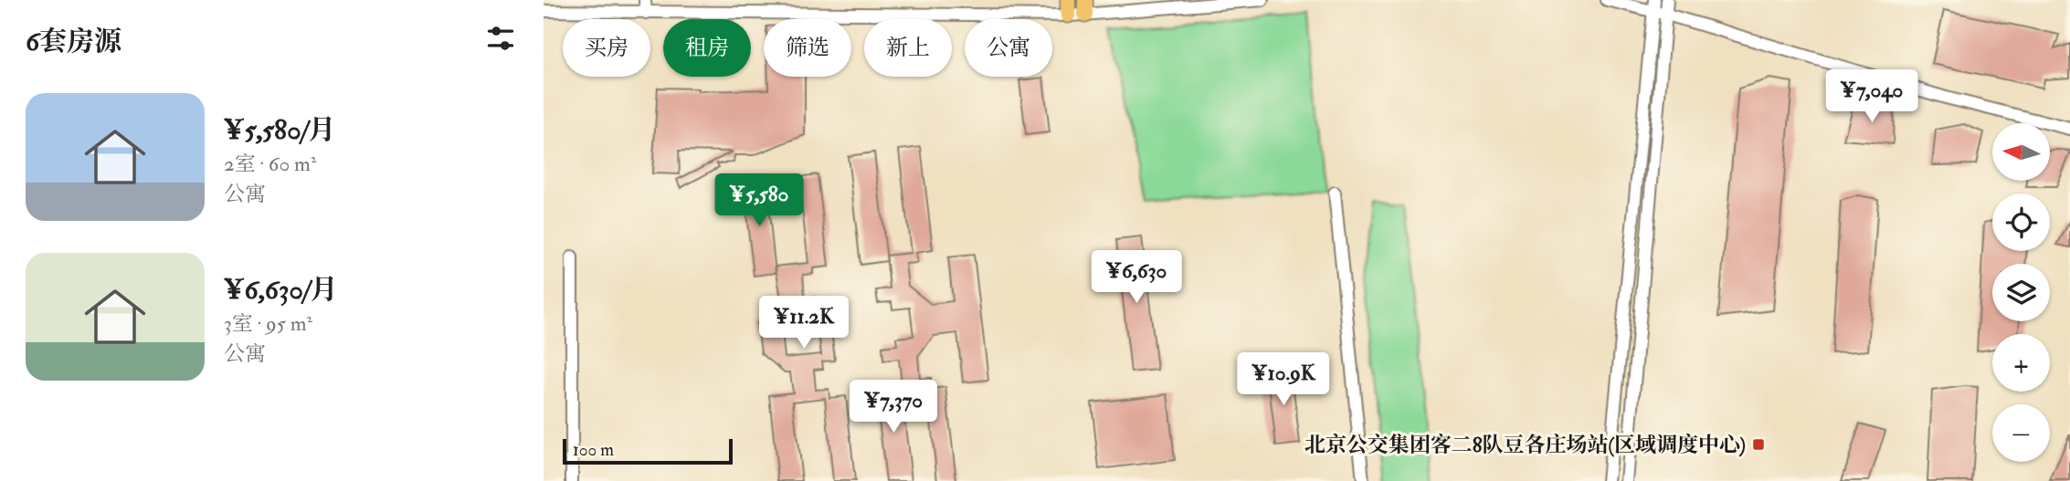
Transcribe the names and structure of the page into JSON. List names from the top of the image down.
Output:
{
  "places": {
    "transit": ["北京公交集团客二8队豆各庄场站(区域调度中心)"]
  },
  "scale_bar": "100 m",
  "north": "left",
  "page": {
    "heading": "6套房源",
    "chip": [
      "买房",
      "租房",
      "筛选",
      "新上",
      "公寓"
    ],
    "price": [
      "¥7,040",
      "¥5,580",
      "¥6,630",
      "¥11.2K",
      "¥10.9K",
      "¥7,370"
    ],
    "list": [
      {
        "name": "¥5,580/月",
        "note": "2室 · 60 m² · 公寓"
      },
      {
        "name": "¥6,630/月",
        "note": "3室 · 95 m² · 公寓"
      }
    ],
    "map_buttons": ["+", "−"],
    "scale": "100 m"
  }
}
